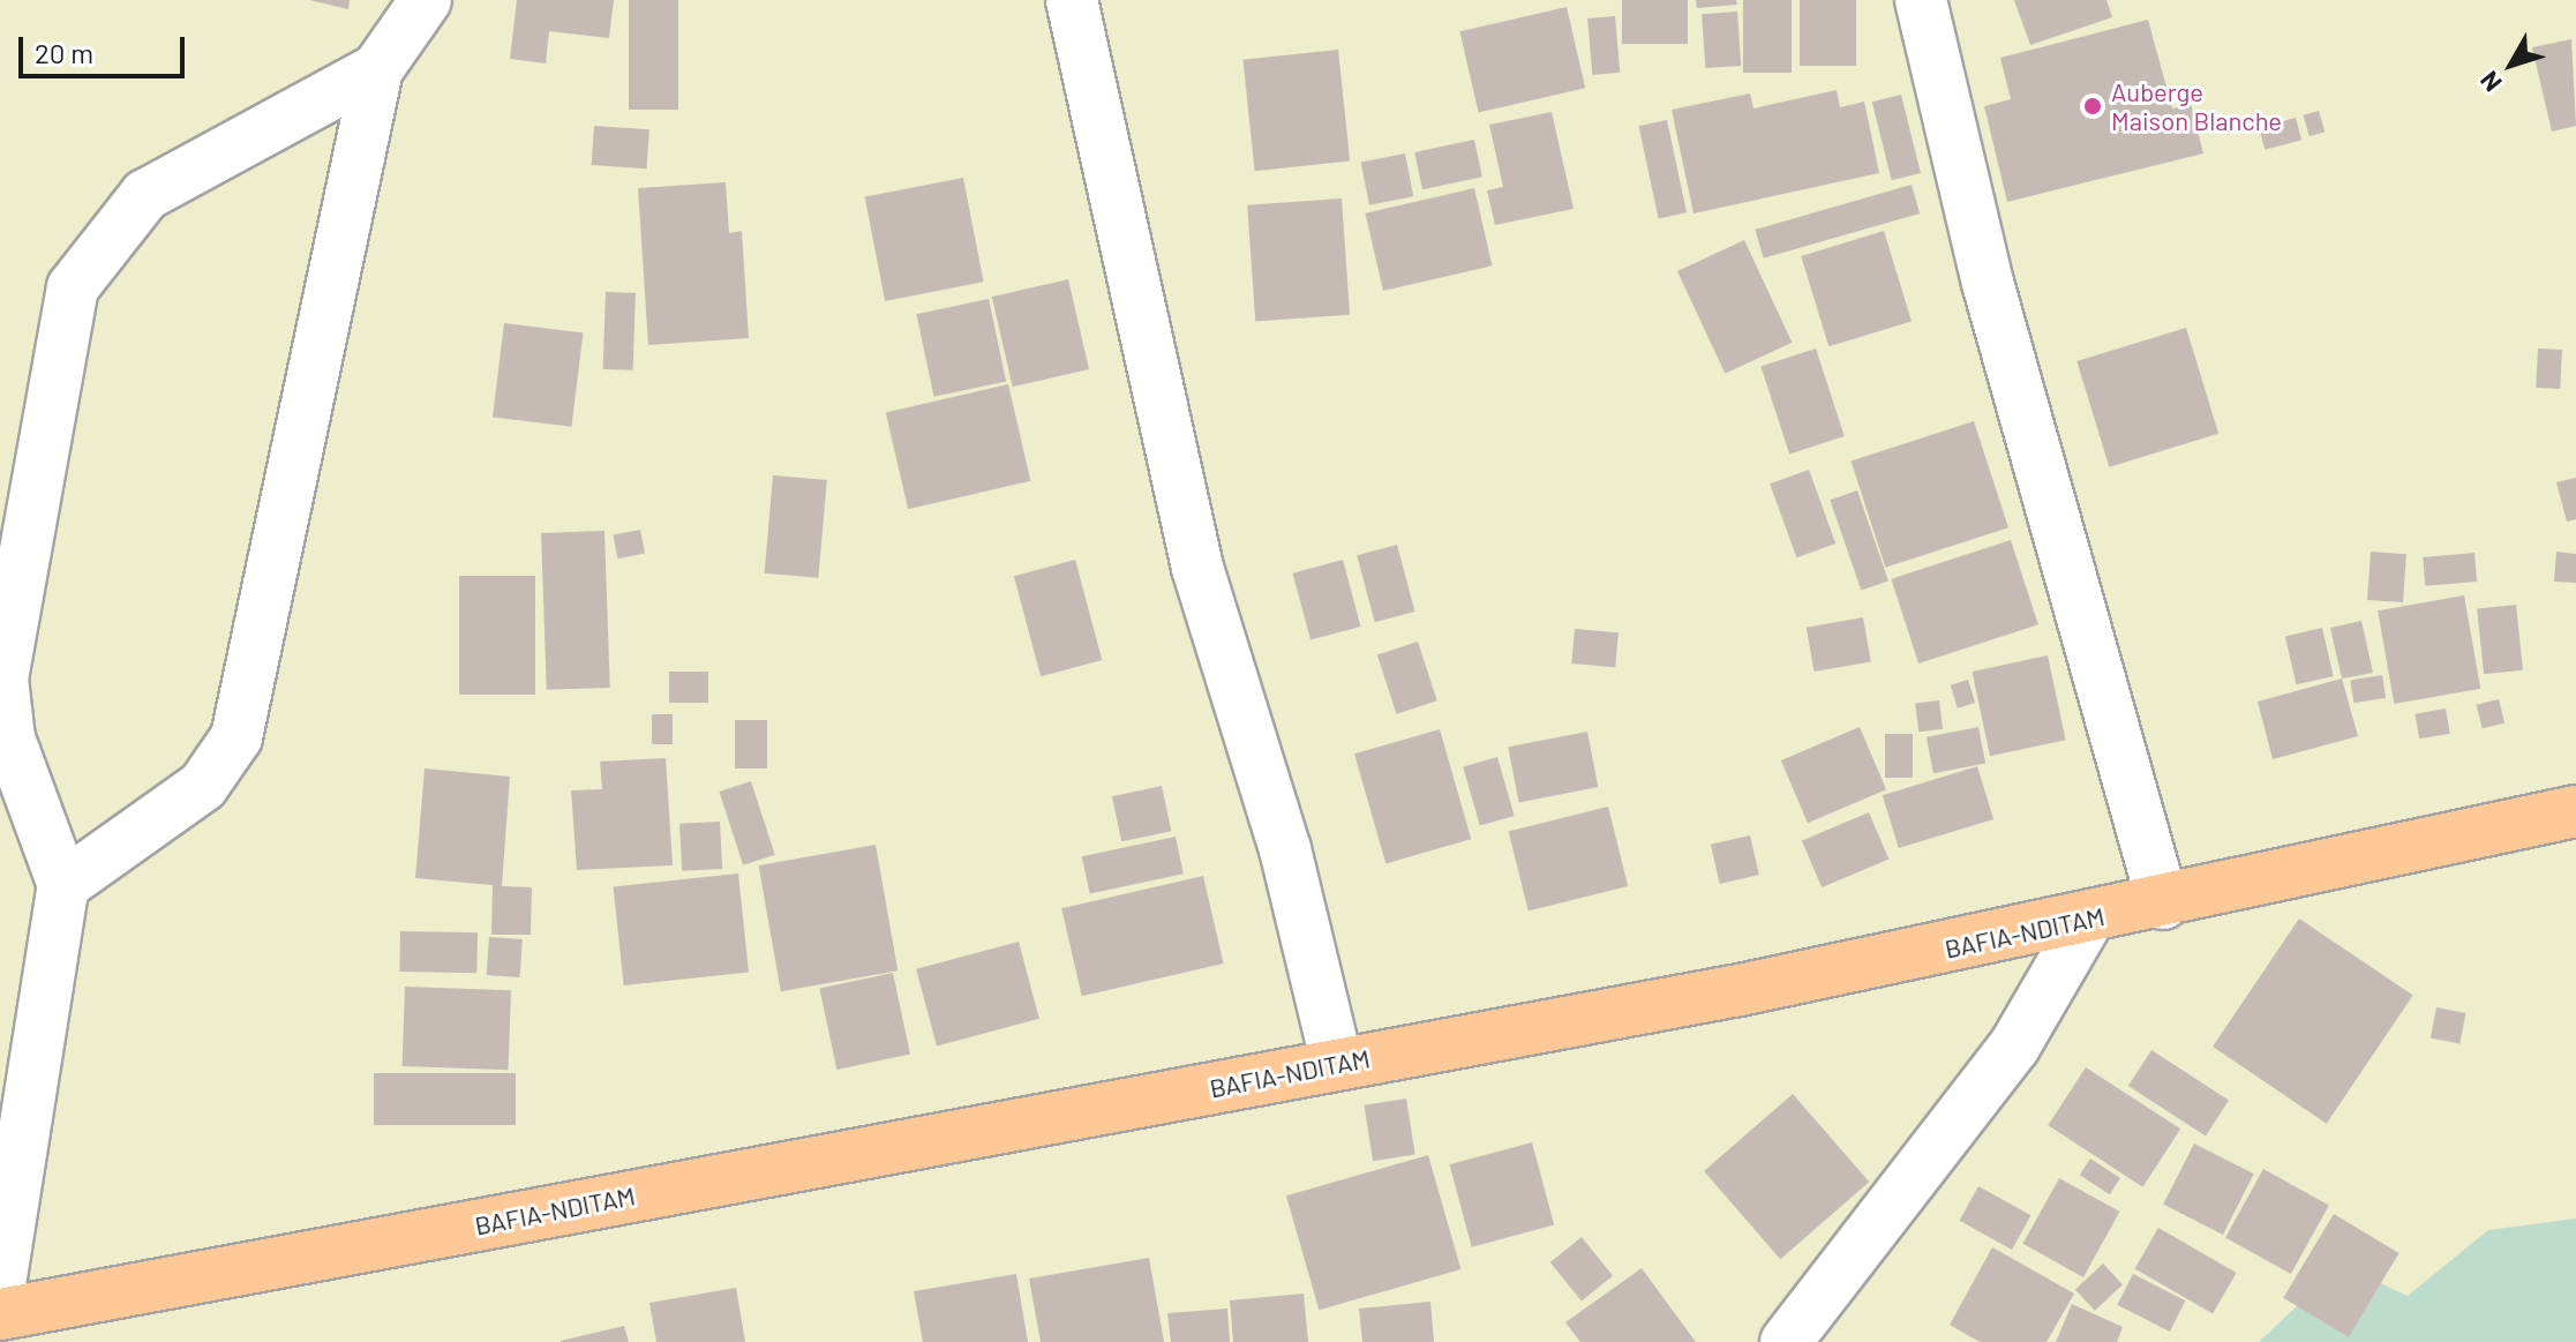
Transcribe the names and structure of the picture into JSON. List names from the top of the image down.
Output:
{
  "streets": {
    "main road": ["BAFIA-NDITAM"]
  },
  "places": ["Auberge Maison Blanche"],
  "scale_bar": "20 m",
  "north": "bottom left"
}
